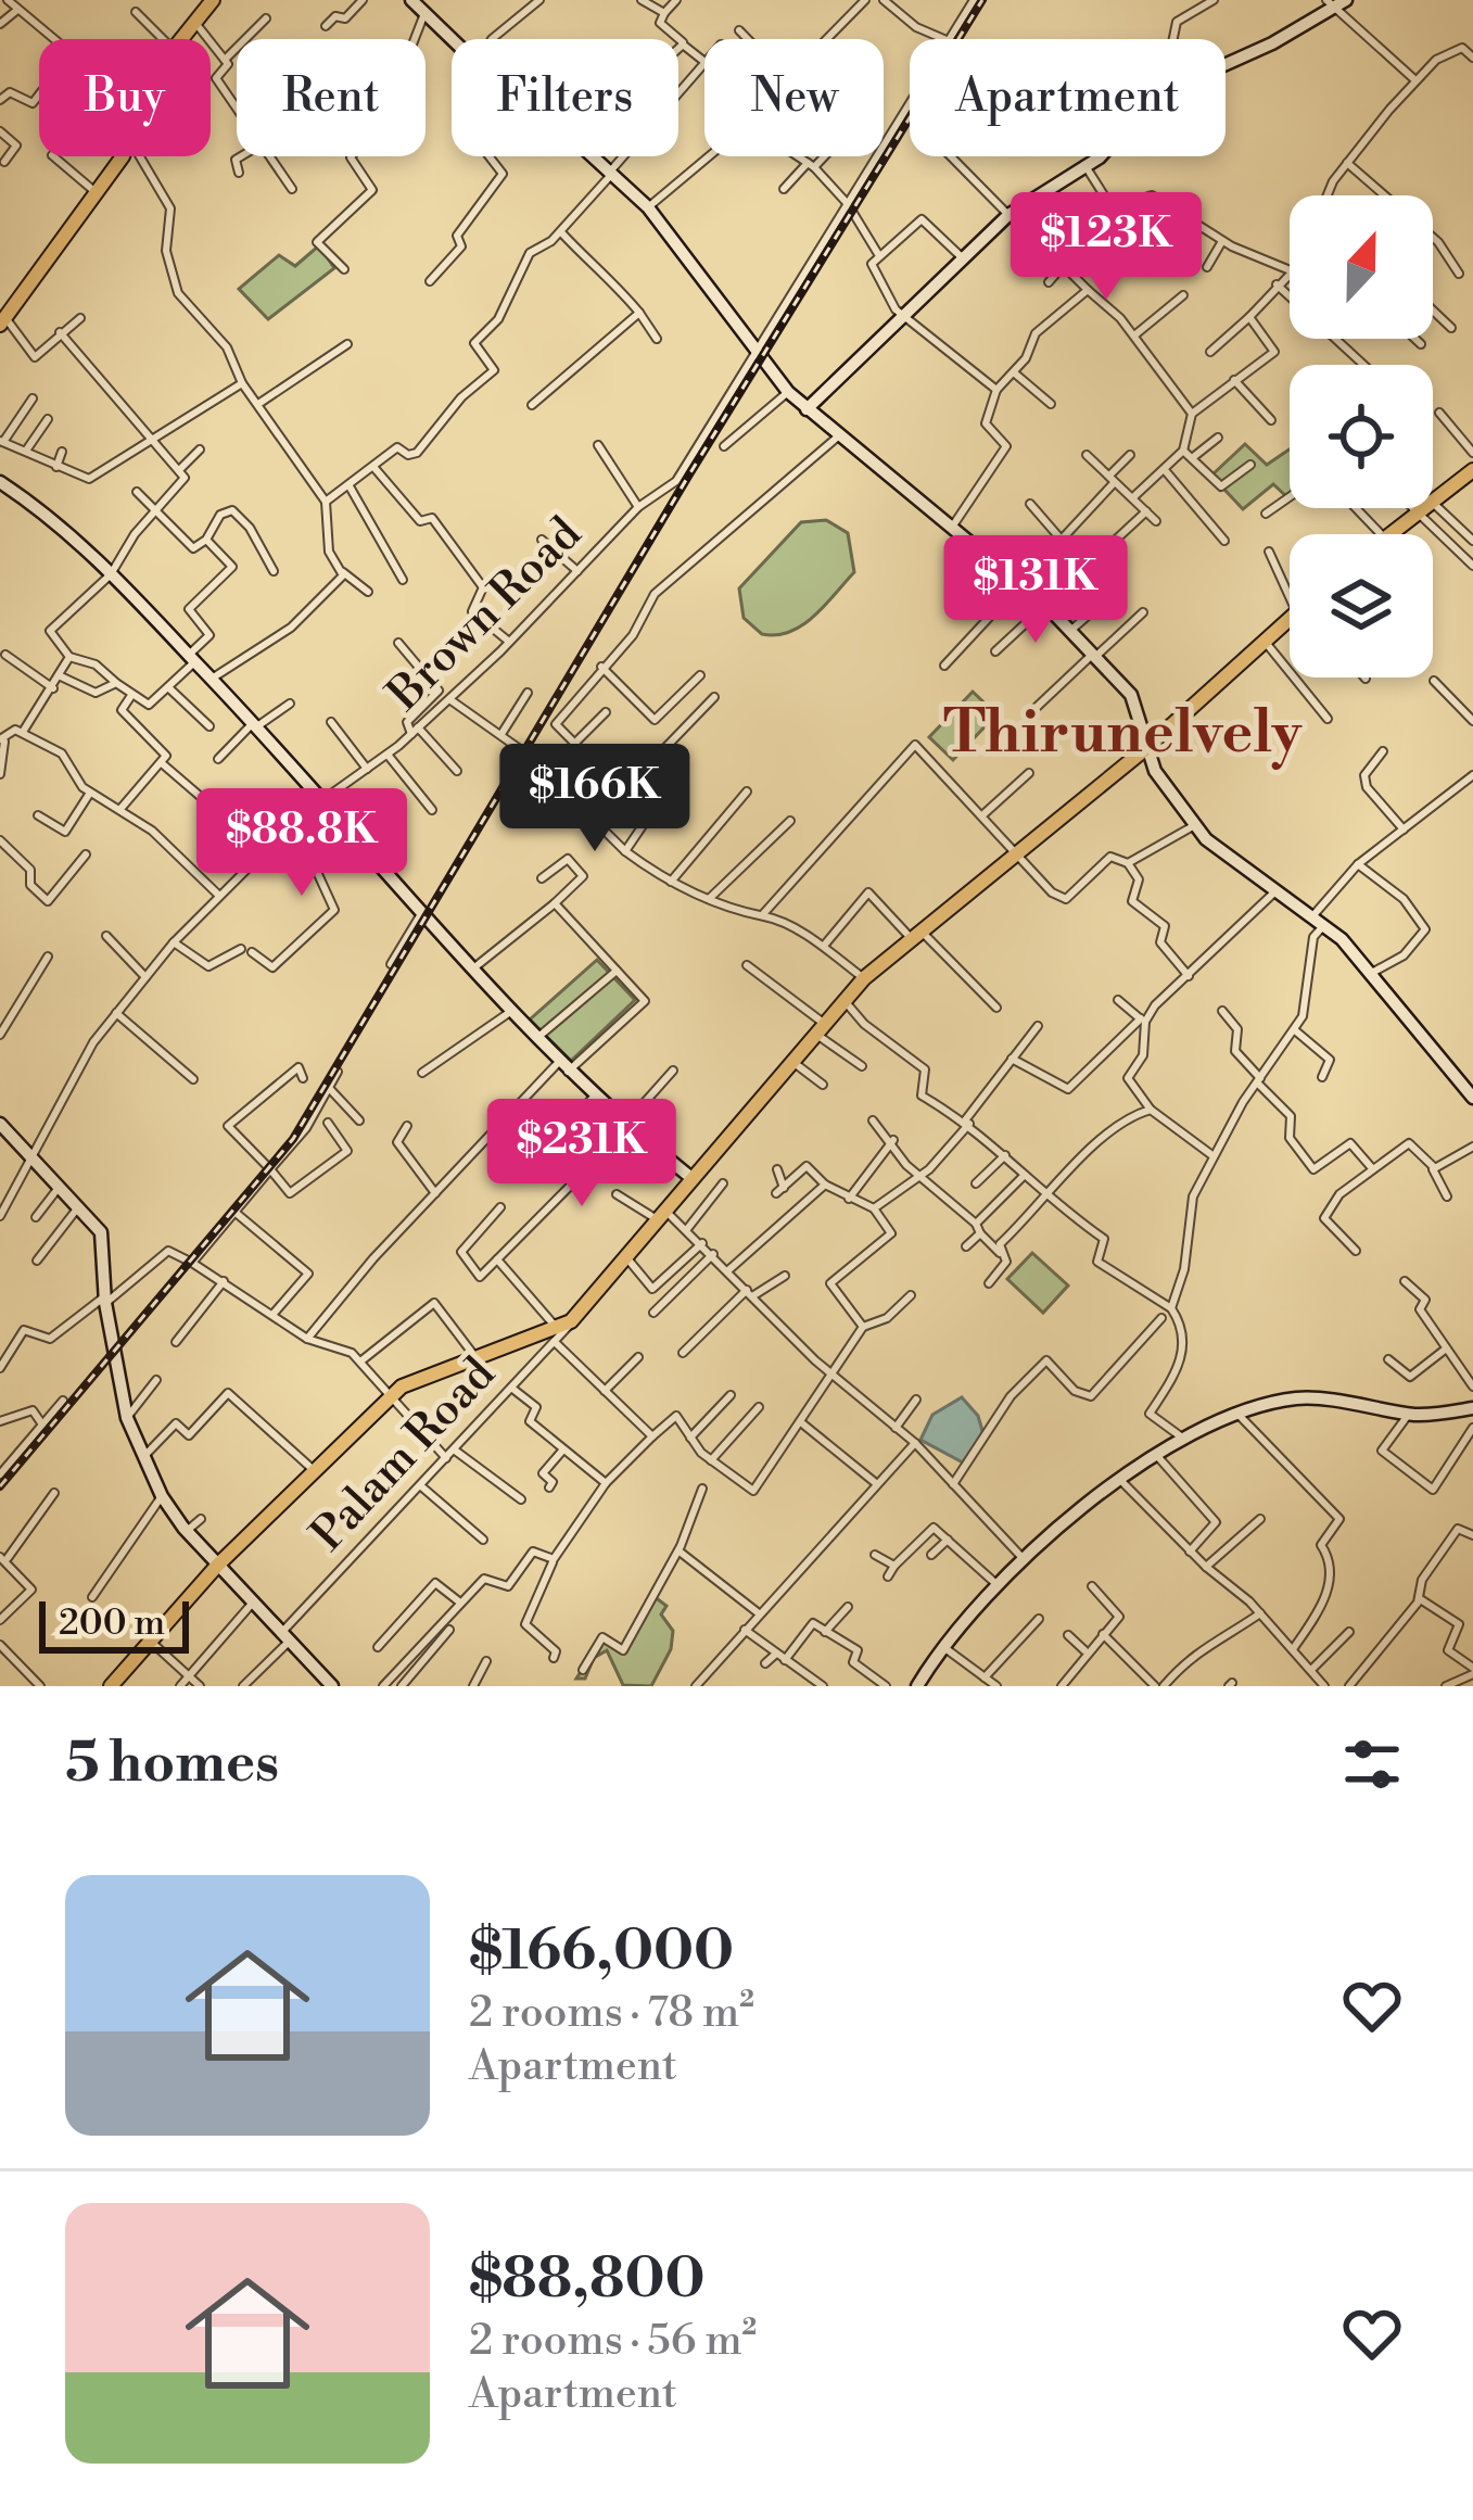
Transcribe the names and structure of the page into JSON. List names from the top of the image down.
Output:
{
  "streets": {
    "street": ["Brown Road", "Palam Road"]
  },
  "districts": ["Thirunelvely"],
  "scale_bar": "200 m",
  "north": "top",
  "page": {
    "chip": [
      "Buy",
      "Rent",
      "Filters",
      "New",
      "Apartment"
    ],
    "price": [
      "$123K",
      "$131K",
      "$166K",
      "$88.8K",
      "$231K"
    ],
    "scale": "200 m",
    "heading": "5 homes",
    "list": [
      {
        "name": "$166,000",
        "note": "2 rooms · 78 m² · Apartment"
      },
      {
        "name": "$88,800",
        "note": "2 rooms · 56 m² · Apartment"
      }
    ]
  }
}
